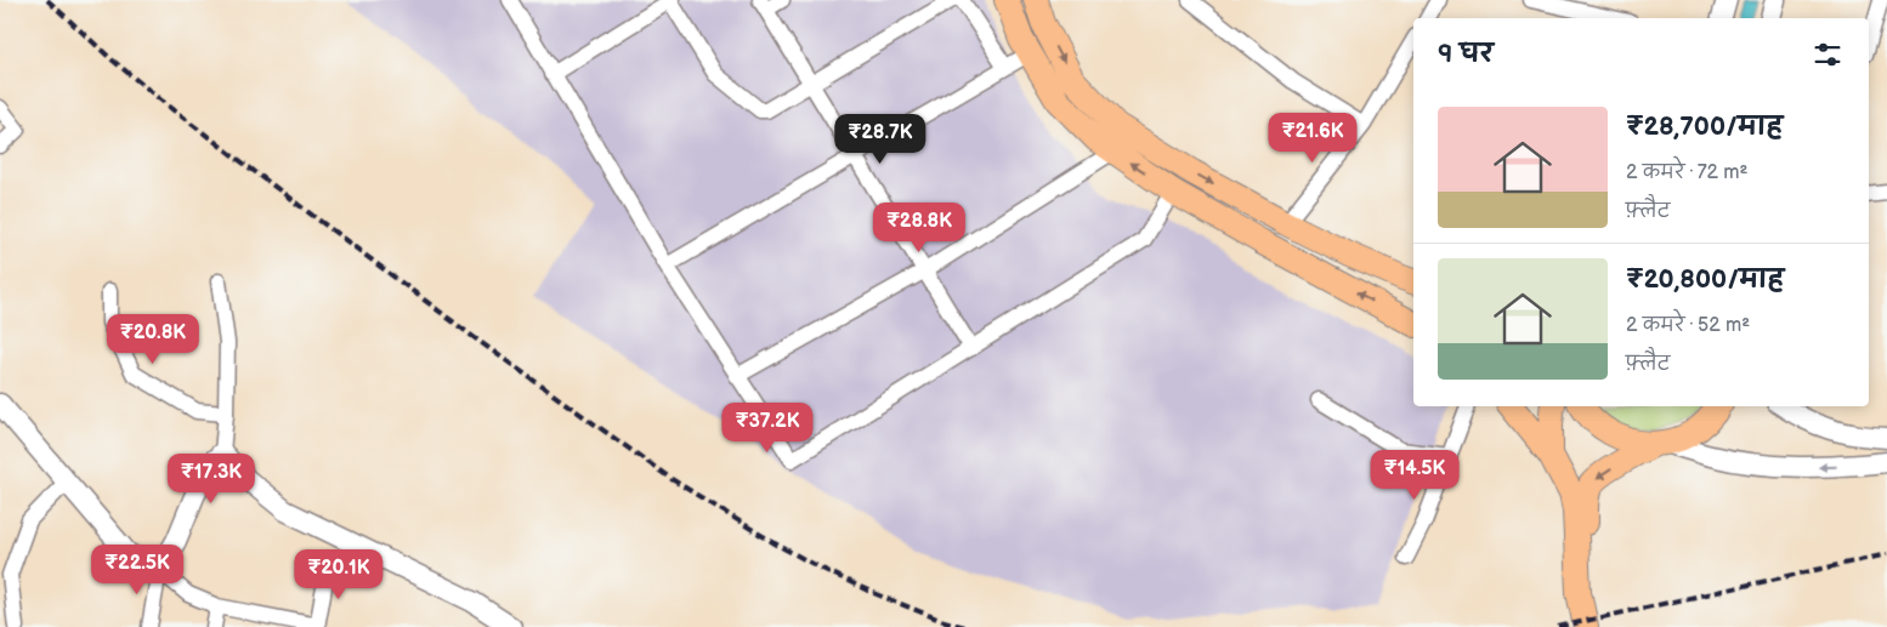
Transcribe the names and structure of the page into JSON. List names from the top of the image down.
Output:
{
  "page": {
    "heading": "9 घर",
    "list": [
      {
        "name": "₹28,700/माह",
        "note": "2 कमरे · 72 m² · फ़्लैट"
      },
      {
        "name": "₹20,800/माह",
        "note": "2 कमरे · 52 m² · फ़्लैट"
      }
    ],
    "price": [
      "₹21.6K",
      "₹28.7K",
      "₹28.8K",
      "₹20.8K",
      "₹37.2K",
      "₹14.5K",
      "₹17.3K",
      "₹22.5K",
      "₹20.1K"
    ]
  }
}
